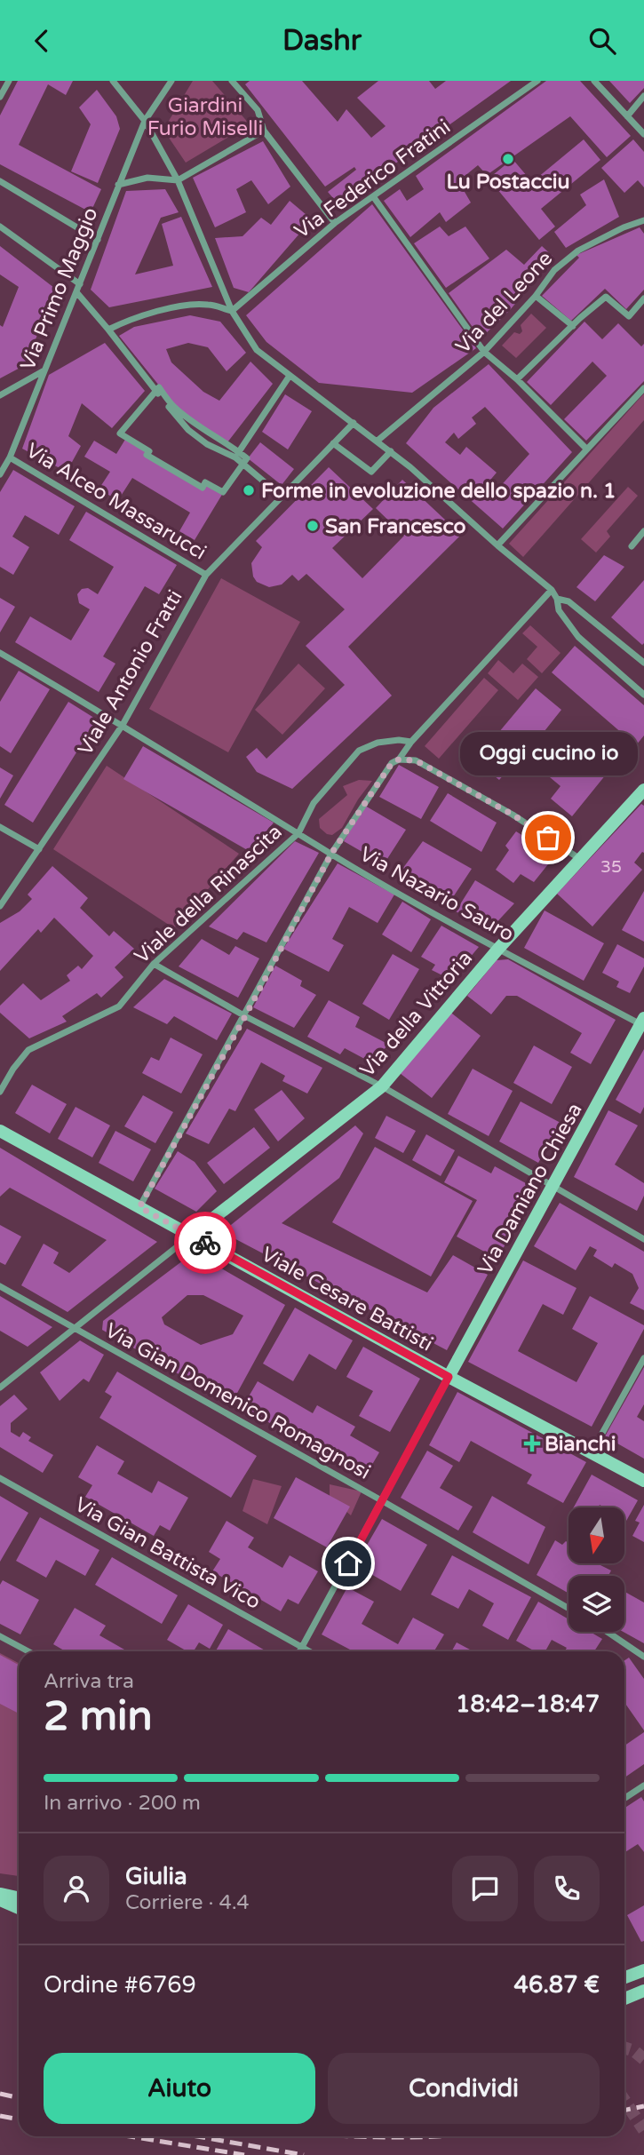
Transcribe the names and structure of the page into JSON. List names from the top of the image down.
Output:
{
  "streets": {
    "street": [
      "Via Federico Fratini",
      "Via Primo Maggio",
      "Via del Leone",
      "Via Alceo Massarucci",
      "Viale Antonio Fratti",
      "Viale della Rinascita",
      "Via Nazario Sauro",
      "Via della Vittoria",
      "Via Damiano Chiesa",
      "Viale Cesare Battisti",
      "Via Gian Domenico Romagnosi",
      "Via Gian Battista Vico"
    ]
  },
  "crossings": [
    ["Via Primo Maggio", "Via Alceo Massarucci"],
    ["Via Alceo Massarucci", "Viale Antonio Fratti"],
    ["Viale Antonio Fratti", "Via Nazario Sauro"],
    ["Viale della Rinascita", "Via Nazario Sauro"],
    ["Via Nazario Sauro", "Via della Vittoria"],
    ["Via Nazario Sauro", "Via Damiano Chiesa"],
    ["Via della Vittoria", "Viale Cesare Battisti"],
    ["Via Damiano Chiesa", "Viale Cesare Battisti"]
  ],
  "parks": ["Giardini Furio Miselli"],
  "places": {
    "other": [
      "Lu Postacciu",
      "Forme in evoluzione dello spazio n. 1",
      "San Francesco",
      "Oggi cucino io"
    ],
    "health": ["Bianchi"]
  },
  "house_numbers": ["35"],
  "north": "bottom",
  "page": {
    "header": "Dashr",
    "bubble": "Oggi cucino io",
    "heading": ["2 min", "Arriva tra", "18:42–18:47"],
    "panel": [
      "Giulia",
      "Corriere · 4.4",
      "Ordine #6769",
      "46.87 €"
    ],
    "bar": "In arrivo · 200 m",
    "buttons": ["Aiuto", "Condividi"]
  }
}
